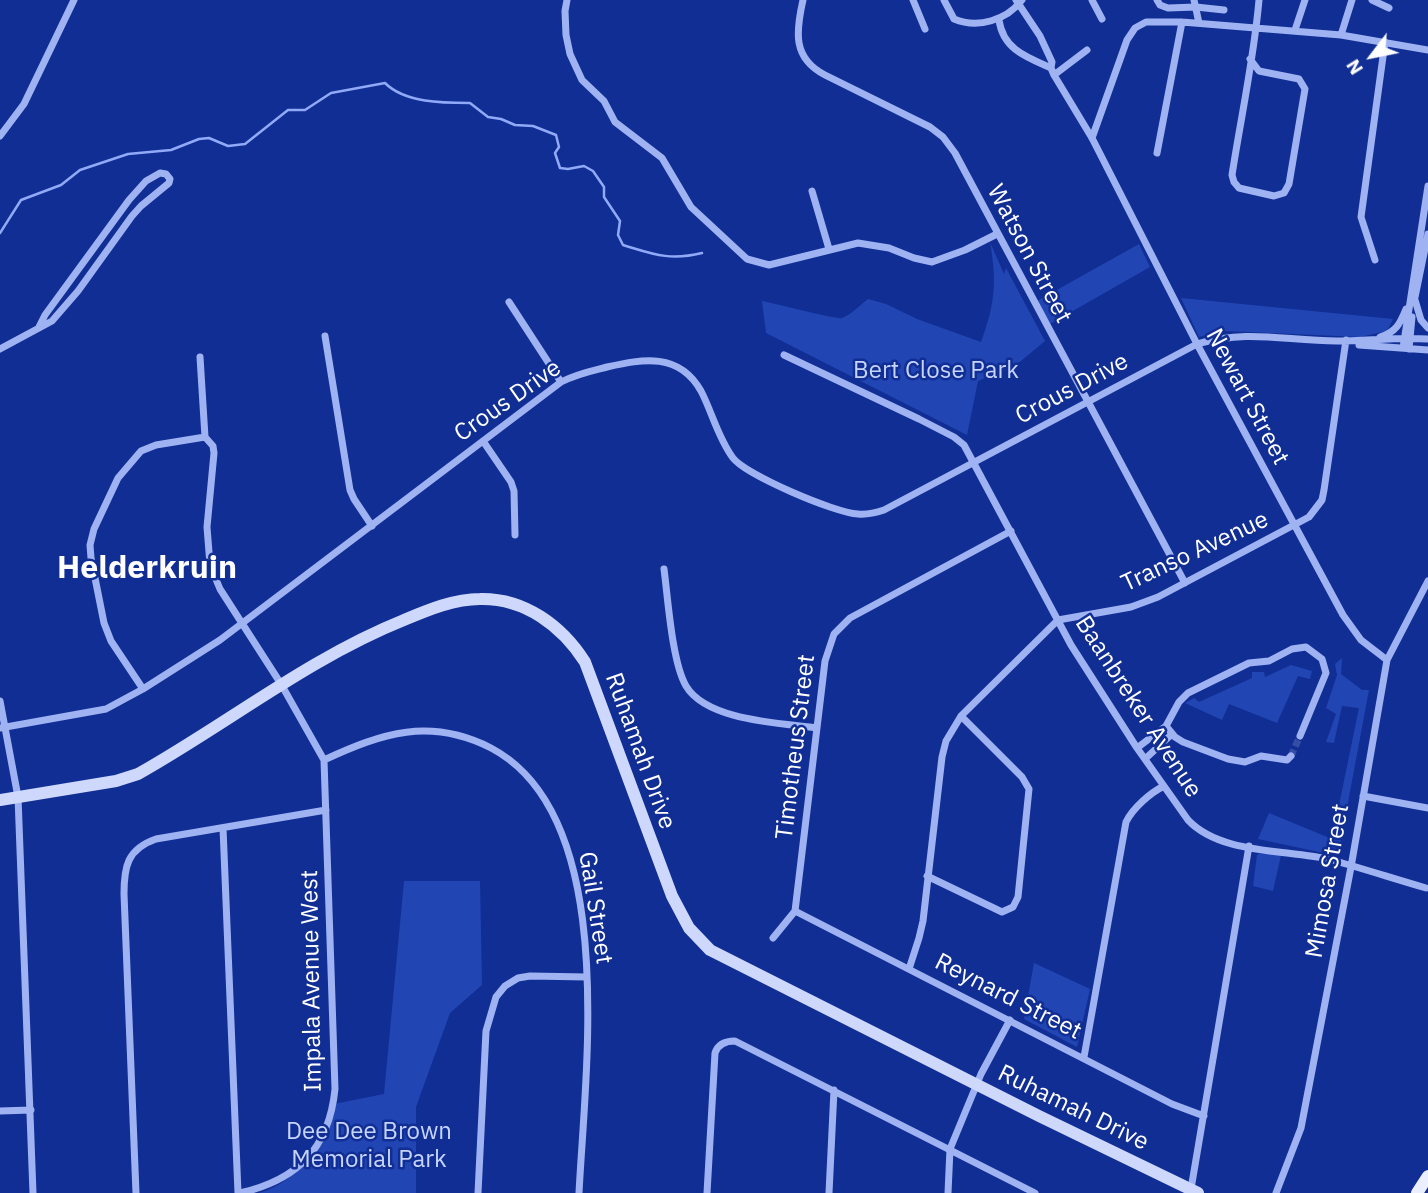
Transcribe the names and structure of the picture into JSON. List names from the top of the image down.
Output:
{
  "streets": {
    "street": [
      "Watson Street",
      "Crous Drive",
      "Newart Street",
      "Transo Avenue",
      "Baanbreker Avenue",
      "Timotheus Street",
      "Ruhamah Drive",
      "Mimosa Street",
      "Gail Street",
      "Impala Avenue West",
      "Reynard Street"
    ]
  },
  "crossings": [
    ["Watson Street", "Crous Drive"],
    ["Watson Street", "Transo Avenue"],
    ["Crous Drive", "Newart Street"],
    ["Crous Drive", "Transo Avenue"],
    ["Crous Drive", "Baanbreker Avenue"],
    ["Newart Street", "Transo Avenue"],
    ["Newart Street", "Mimosa Street"],
    ["Transo Avenue", "Baanbreker Avenue"],
    ["Baanbreker Avenue", "Timotheus Street"],
    ["Baanbreker Avenue", "Mimosa Street"],
    ["Timotheus Street", "Reynard Street"],
    ["Gail Street", "Impala Avenue West"]
  ],
  "districts": ["Helderkruin"],
  "parks": ["Bert Close Park", "Dee Dee Brown Memorial Park"],
  "north": "bottom left"
}
